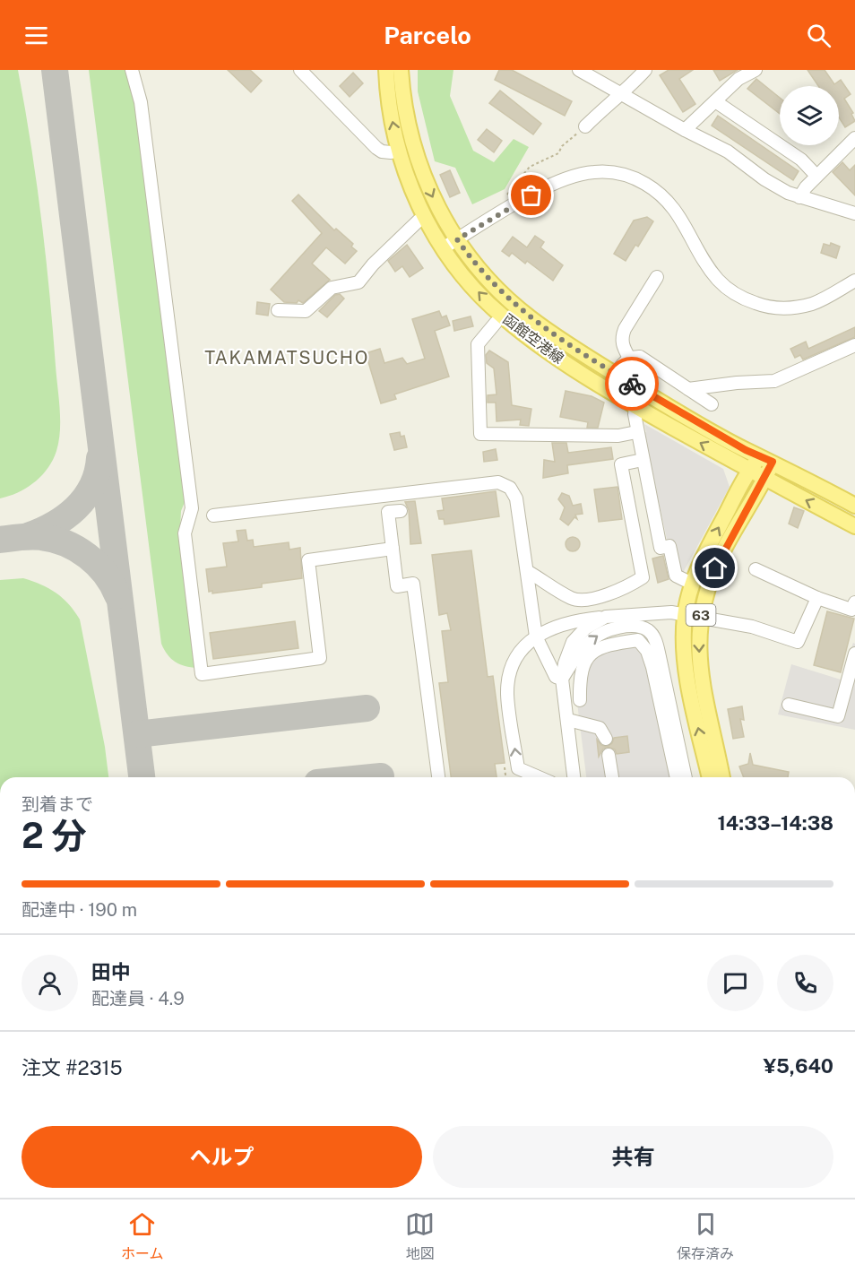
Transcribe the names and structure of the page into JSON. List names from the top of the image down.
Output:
{
  "streets": {
    "main road": ["函館空港線", "63"]
  },
  "crossings": [
    ["函館空港線", "63"]
  ],
  "districts": ["TAKAMATSUCHO"],
  "page": {
    "header": "Parcelo",
    "heading": ["2 分", "到着まで", "14:33–14:38"],
    "panel": [
      "田中",
      "配達員 · 4.9",
      "注文 #2315",
      "¥5,640"
    ],
    "bar": "配達中 · 190 m",
    "buttons": ["ヘルプ", "共有"],
    "tabs": ["ホーム", "地図", "保存済み"]
  }
}
